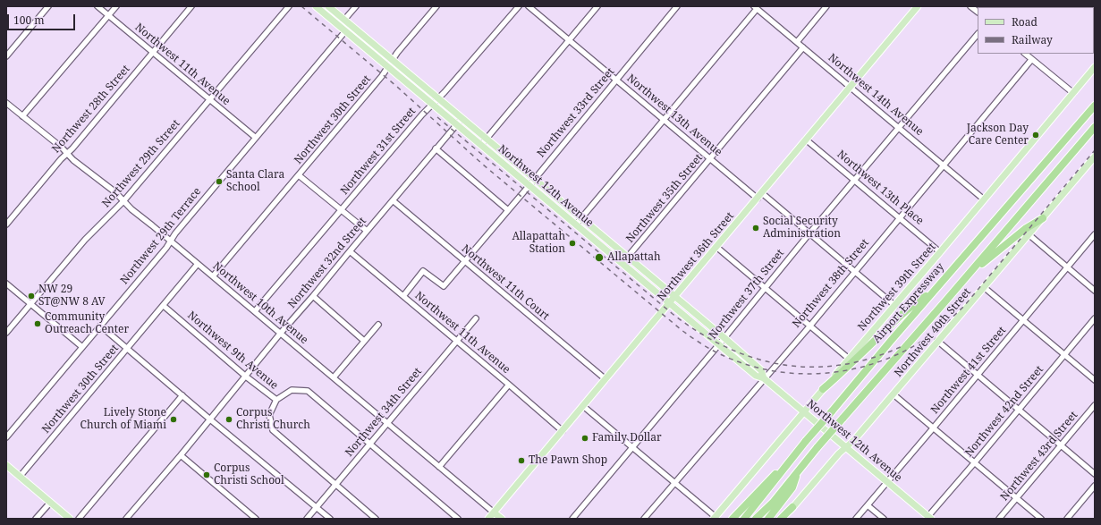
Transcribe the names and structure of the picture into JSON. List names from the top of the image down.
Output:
{
  "streets": {
    "highway": ["Airport Expressway"],
    "main road": [
      "Northwest 12th Avenue",
      "Northwest 36th Street",
      "Northwest 39th Street",
      "Northwest 10th Avenue",
      "Northwest 40th Street"
    ],
    "street": [
      "Northwest 11th Avenue",
      "Northwest 14th Avenue",
      "Northwest 28th Street",
      "Northwest 33rd Street",
      "Northwest 13th Avenue",
      "Northwest 30th Street",
      "Northwest 31st Street",
      "Northwest 29th Street",
      "Northwest 13th Place",
      "Northwest 35th Street",
      "Northwest 29th Terrace",
      "Northwest 32nd Street",
      "Northwest 11th Court",
      "Northwest 38th Street",
      "Northwest 37th Street",
      "Northwest 9th Avenue",
      "Northwest 41st Street",
      "Northwest 42nd Street",
      "Northwest 34th Street",
      "Northwest 43rd Street"
    ]
  },
  "crossings": [
    ["Northwest 11th Avenue", "Northwest 28th Street"],
    ["Northwest 11th Avenue", "Northwest 33rd Street"],
    ["Northwest 11th Avenue", "Northwest 29th Street"],
    ["Northwest 11th Avenue", "Northwest 29th Terrace"],
    ["Northwest 11th Avenue", "Northwest 36th Street"],
    ["Northwest 11th Avenue", "Northwest 32nd Street"],
    ["Northwest 11th Avenue", "Northwest 34th Street"],
    ["Northwest 14th Avenue", "Northwest 35th Street"],
    ["Northwest 14th Avenue", "Northwest 36th Street"],
    ["Northwest 14th Avenue", "Northwest 38th Street"],
    ["Northwest 14th Avenue", "Northwest 39th Street"],
    ["Northwest 14th Avenue", "Northwest 37th Street"],
    ["Northwest 28th Street", "Northwest 10th Avenue"],
    ["Northwest 33rd Street", "Northwest 13th Avenue"],
    ["Northwest 33rd Street", "Northwest 12th Avenue"],
    ["Northwest 33rd Street", "Northwest 11th Court"],
    ["Northwest 13th Avenue", "Northwest 35th Street"],
    ["Northwest 13th Avenue", "Northwest 36th Street"],
    ["Northwest 13th Avenue", "Northwest 38th Street"],
    ["Northwest 13th Avenue", "Northwest 39th Street"],
    ["Northwest 13th Avenue", "Northwest 37th Street"],
    ["Northwest 30th Street", "Northwest 12th Avenue"],
    ["Northwest 30th Street", "Northwest 10th Avenue"],
    ["Northwest 30th Street", "Northwest 9th Avenue"],
    ["Northwest 31st Street", "Northwest 12th Avenue"],
    ["Northwest 31st Street", "Northwest 10th Avenue"],
    ["Northwest 29th Street", "Northwest 10th Avenue"],
    ["Northwest 12th Avenue", "Northwest 35th Street"],
    ["Northwest 12th Avenue", "Northwest 29th Terrace"],
    ["Northwest 12th Avenue", "Northwest 36th Street"],
    ["Northwest 12th Avenue", "Northwest 32nd Street"],
    ["Northwest 12th Avenue", "Northwest 38th Street"],
    ["Northwest 12th Avenue", "Northwest 39th Street"],
    ["Northwest 12th Avenue", "Northwest 37th Street"],
    ["Northwest 12th Avenue", "Northwest 40th Street"],
    ["Northwest 12th Avenue", "Northwest 41st Street"],
    ["Northwest 12th Avenue", "Northwest 42nd Street"],
    ["Northwest 13th Place", "Northwest 36th Street"],
    ["Northwest 13th Place", "Northwest 38th Street"],
    ["Northwest 13th Place", "Northwest 39th Street"],
    ["Northwest 13th Place", "Northwest 37th Street"],
    ["Northwest 29th Terrace", "Northwest 10th Avenue"],
    ["Northwest 36th Street", "Northwest 11th Court"],
    ["Northwest 36th Street", "Northwest 10th Avenue"],
    ["Northwest 32nd Street", "Northwest 11th Court"],
    ["Northwest 32nd Street", "Northwest 10th Avenue"],
    ["Northwest 32nd Street", "Northwest 9th Avenue"],
    ["Northwest 10th Avenue", "Northwest 34th Street"],
    ["Northwest 9th Avenue", "Northwest 34th Street"]
  ],
  "places": [
    "Jackson Day Care Center",
    "Santa Clara School",
    "Social Security Administration",
    "Allapattah Station",
    "Allapattah",
    "NW 29 ST@NW 8 AV",
    "Community Outreach Center",
    "Lively Stone Church of Miami",
    "Corpus Christi Church",
    "Family Dollar",
    "The Pawn Shop",
    "Corpus Christi School"
  ],
  "legend": ["Road", "Railway"],
  "scale_bar": "100 m"
}
